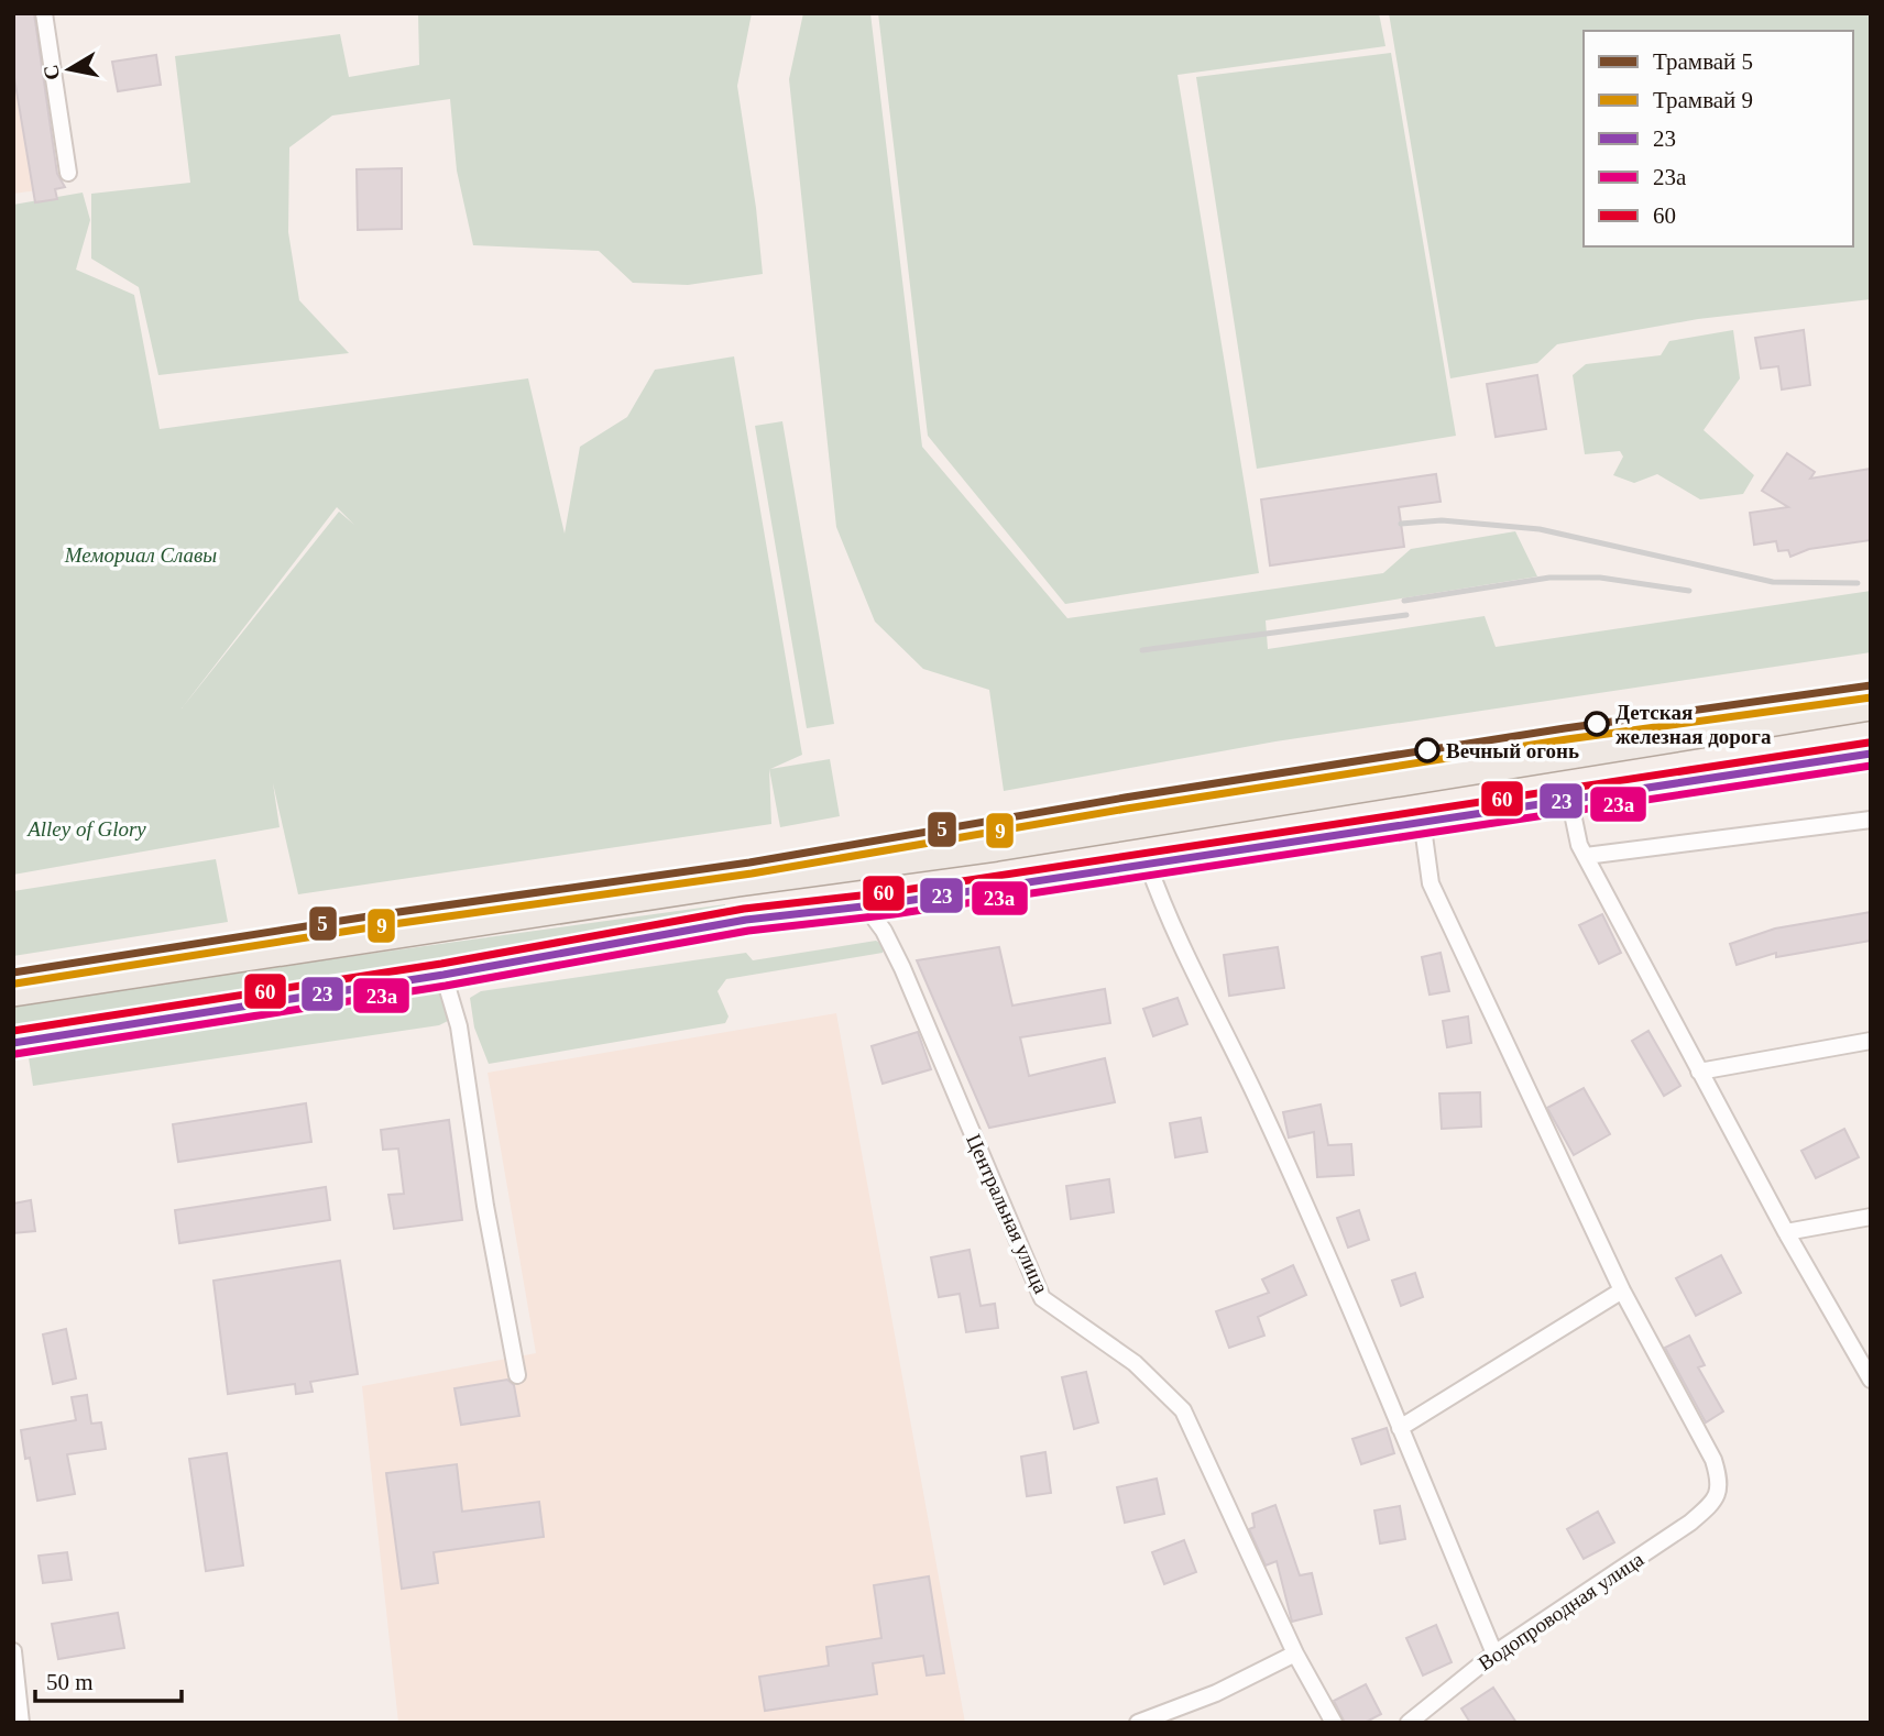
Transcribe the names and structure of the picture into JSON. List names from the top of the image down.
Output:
{
  "streets": {
    "street": ["Центральная улица", "Водопроводная улица"]
  },
  "parks": ["Мемориал Славы", "Alley of Glory"],
  "places": ["Детская железная дорога", "Вечный огонь"],
  "lines": [
    "tram line 5",
    "tram line 9",
    "transit line 60",
    "transit line 23",
    "transit line 23a"
  ],
  "legend": [
    "Трамвай 5",
    "Трамвай 9",
    "23",
    "23a",
    "60"
  ],
  "scale_bar": "50 m",
  "north": "left"
}
